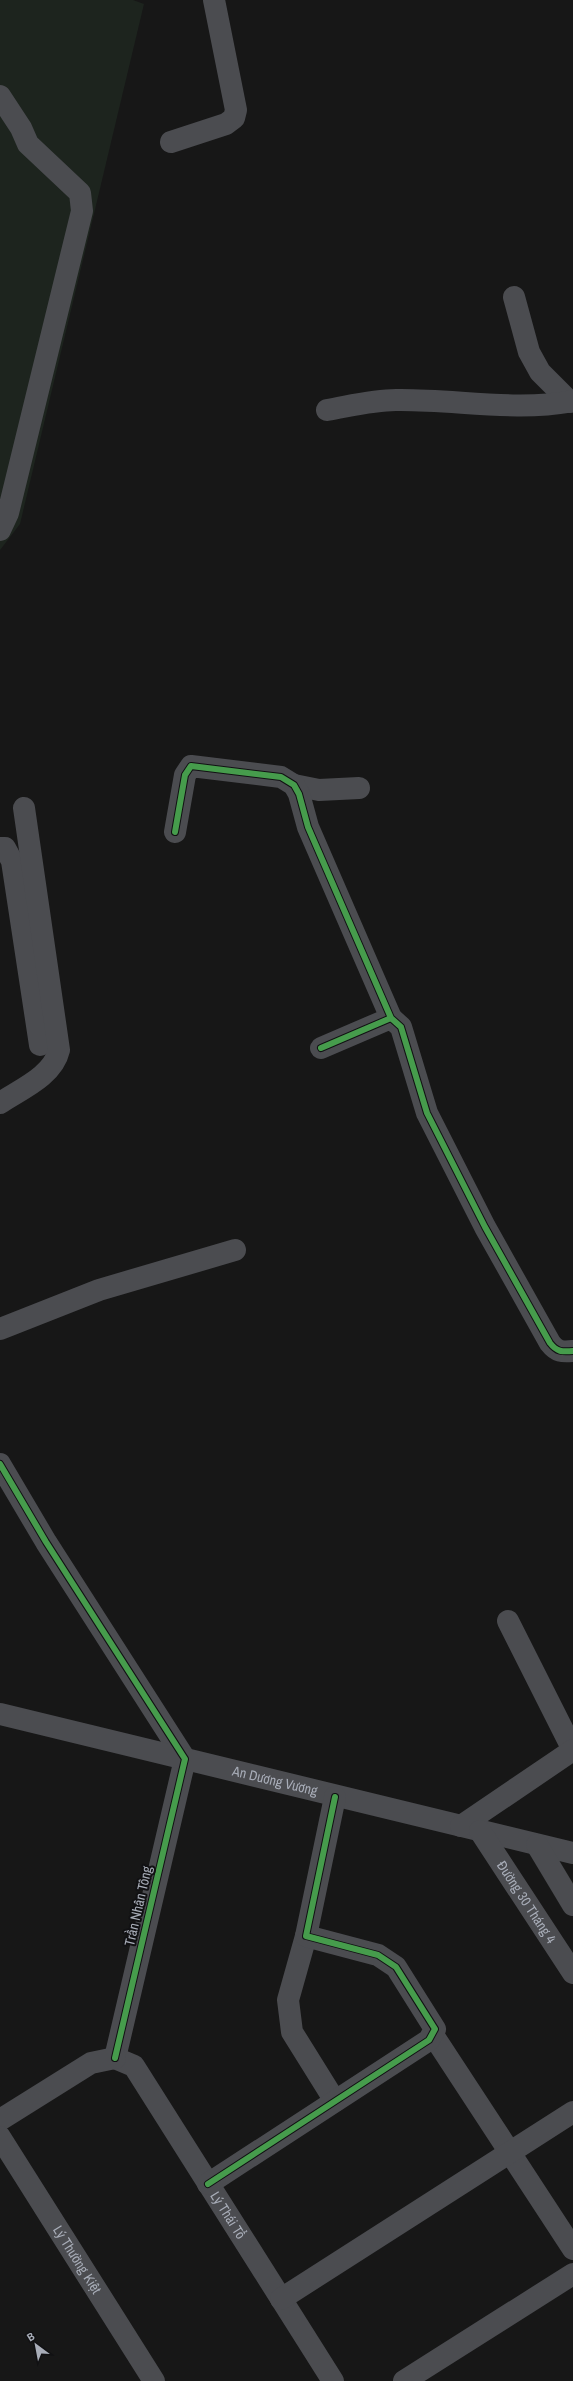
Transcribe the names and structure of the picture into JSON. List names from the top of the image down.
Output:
{
  "streets": {
    "street": [
      "An Dương Vương",
      "Đường 30 Tháng 4",
      "Trần Nhân Tông",
      "Lý Thái Tổ",
      "Lý Thường Kiệt"
    ]
  },
  "crossings": [
    ["An Dương Vương", "Đường 30 Tháng 4"],
    ["An Dương Vương", "Trần Nhân Tông"],
    ["Trần Nhân Tông", "Lý Thái Tổ"]
  ],
  "north": "top left"
}
